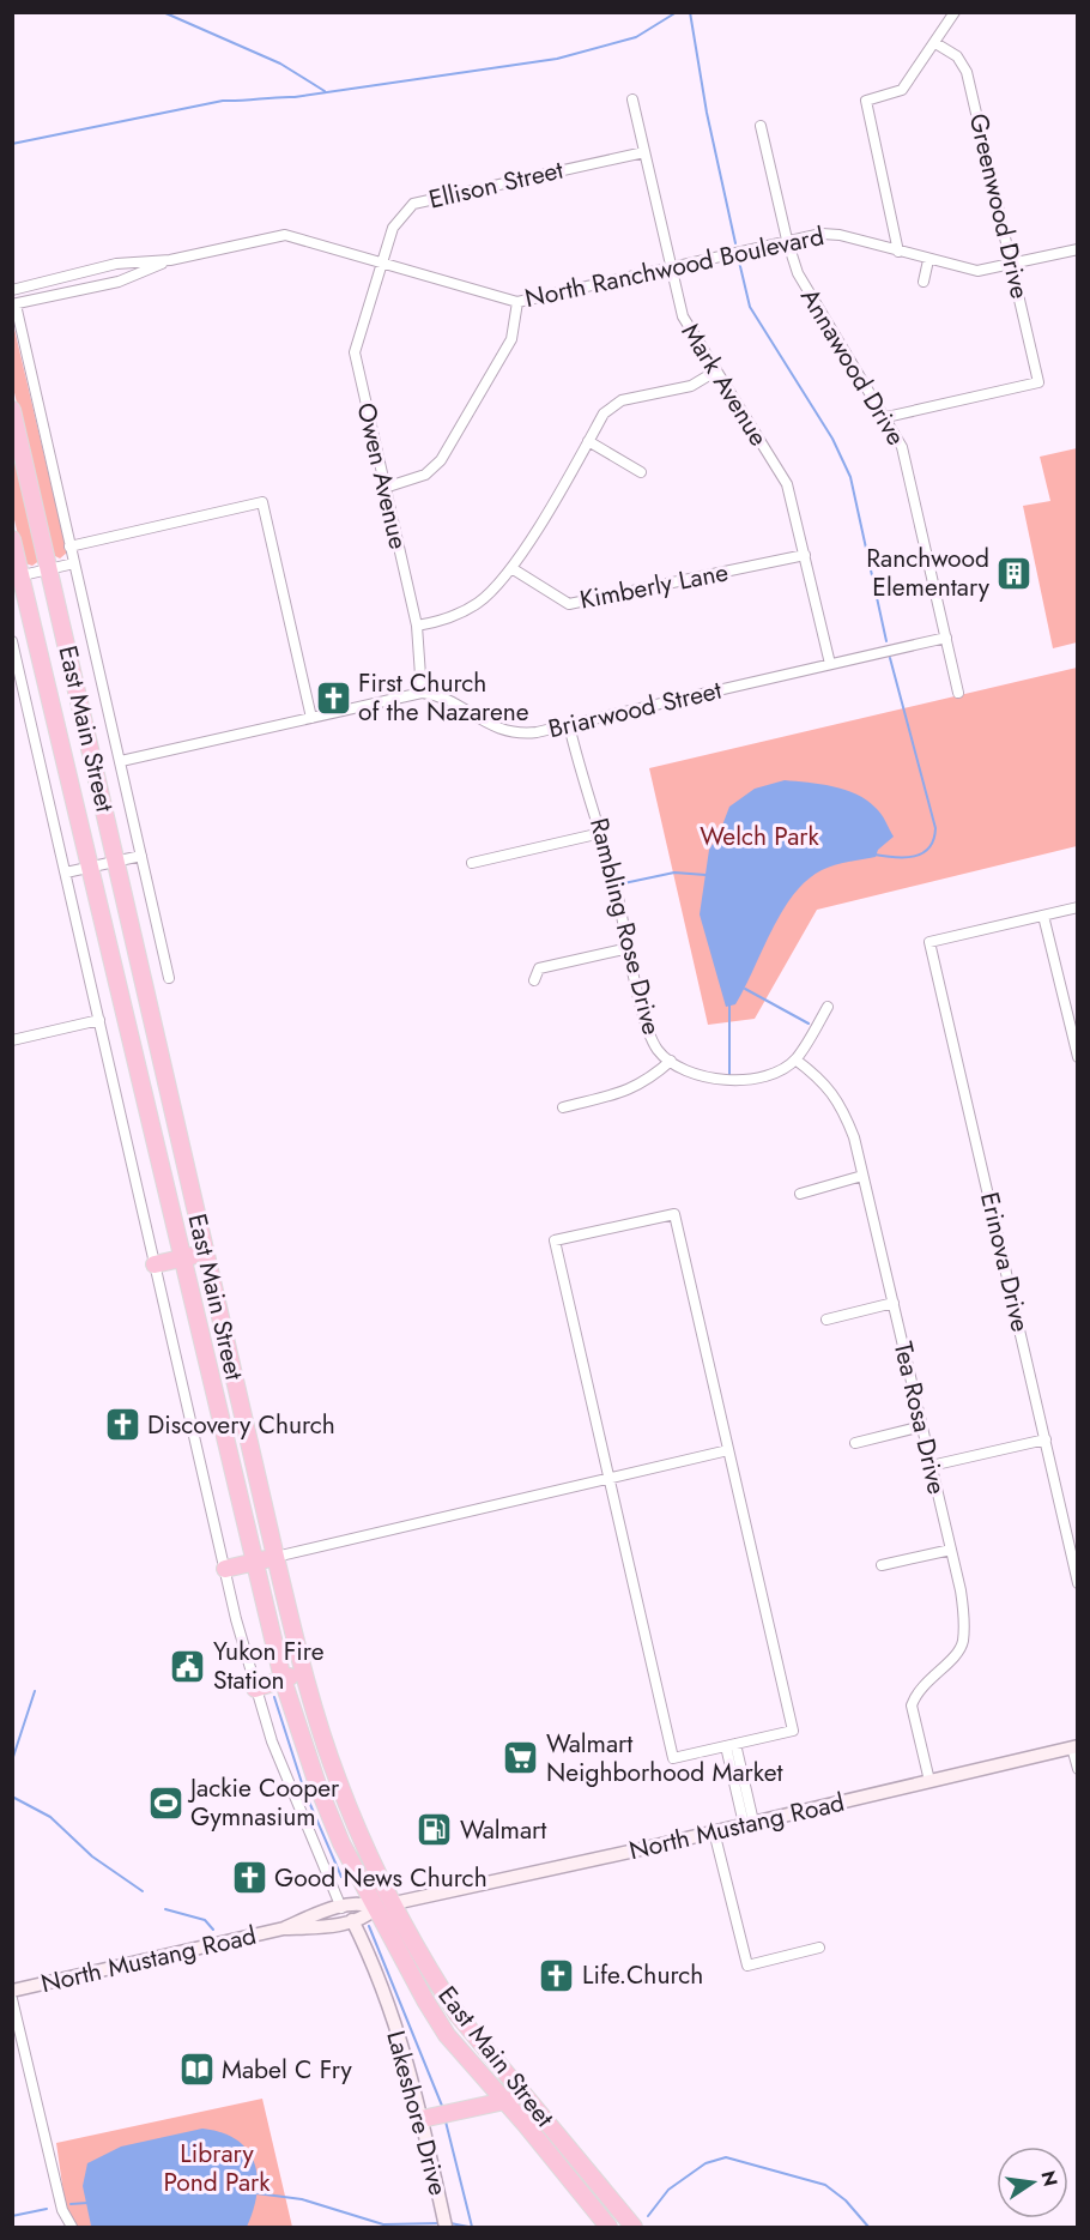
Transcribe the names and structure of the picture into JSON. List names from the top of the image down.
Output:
{
  "streets": {
    "highway": ["East Main Street"],
    "street": [
      "Ellison Street",
      "Greenwood Drive",
      "North Ranchwood Boulevard",
      "Annawood Drive",
      "Mark Avenue",
      "Owen Avenue",
      "Kimberly Lane",
      "Briarwood Street",
      "Rambling Rose Drive",
      "Erinova Drive",
      "Tea Rosa Drive",
      "North Mustang Road",
      "Lakeshore Drive"
    ]
  },
  "crossings": [
    ["Ellison Street", "North Ranchwood Boulevard"],
    ["Ellison Street", "Mark Avenue"],
    ["Ellison Street", "Owen Avenue"],
    ["Greenwood Drive", "North Ranchwood Boulevard"],
    ["Greenwood Drive", "Annawood Drive"],
    ["North Ranchwood Boulevard", "Annawood Drive"],
    ["North Ranchwood Boulevard", "Mark Avenue"],
    ["North Ranchwood Boulevard", "Owen Avenue"],
    ["North Ranchwood Boulevard", "East Main Street"],
    ["Annawood Drive", "Briarwood Street"],
    ["Mark Avenue", "Kimberly Lane"],
    ["Mark Avenue", "Briarwood Street"],
    ["Owen Avenue", "Briarwood Street"],
    ["Briarwood Street", "Rambling Rose Drive"],
    ["East Main Street", "North Mustang Road"],
    ["Rambling Rose Drive", "Tea Rosa Drive"],
    ["Tea Rosa Drive", "North Mustang Road"],
    ["North Mustang Road", "Lakeshore Drive"]
  ],
  "parks": ["Welch Park", "Library Pond Park"],
  "places": {
    "building": ["Ranchwood Elementary"],
    "church": [
      "First Church of the Nazarene",
      "Discovery Church",
      "Good News Church",
      "Life.Church"
    ],
    "public building": ["Yukon Fire Station"],
    "supermarket": ["Walmart Neighborhood Market"],
    "sports": ["Jackie Cooper Gymnasium"],
    "fuel station": ["Walmart"],
    "library": ["Mabel C Fry"]
  },
  "north": "right"
}
